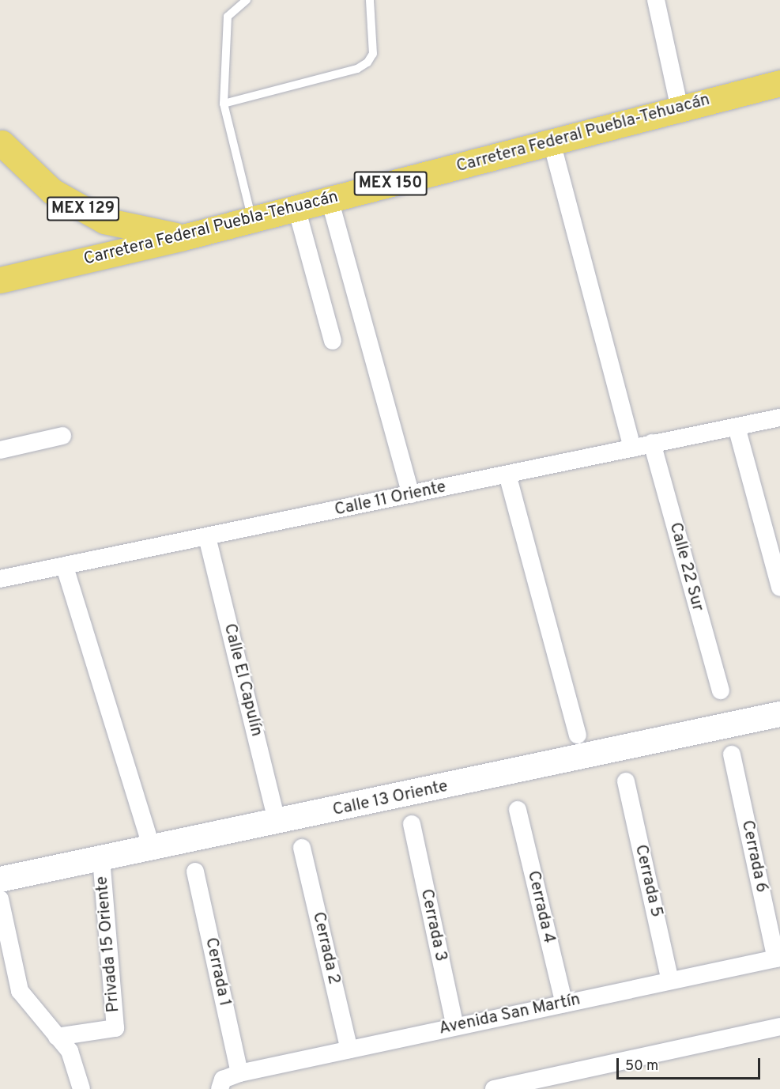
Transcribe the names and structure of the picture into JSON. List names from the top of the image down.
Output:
{
  "streets": {
    "main road": ["Carretera Federal Puebla-Tehuacán", "MEX 150", "MEX 129"],
    "street": [
      "Calle 11 Oriente",
      "Calle 22 Sur",
      "Calle El Capulín",
      "Calle 13 Oriente",
      "Cerrada 6",
      "Cerrada 5",
      "Cerrada 4",
      "Cerrada 3",
      "Privada 15 Oriente",
      "Cerrada 2",
      "Cerrada 1",
      "Avenida San Martín"
    ]
  },
  "crossings": [
    ["Carretera Federal Puebla-Tehuacán", "MEX 129"],
    ["Calle 11 Oriente", "Calle 22 Sur"],
    ["Calle 11 Oriente", "Calle El Capulín"],
    ["Calle El Capulín", "Calle 13 Oriente"],
    ["Calle 13 Oriente", "Privada 15 Oriente"],
    ["Cerrada 6", "Avenida San Martín"],
    ["Cerrada 5", "Avenida San Martín"],
    ["Cerrada 4", "Avenida San Martín"],
    ["Cerrada 3", "Avenida San Martín"],
    ["Cerrada 2", "Avenida San Martín"],
    ["Cerrada 1", "Avenida San Martín"]
  ],
  "scale_bar": "50 m"
}
